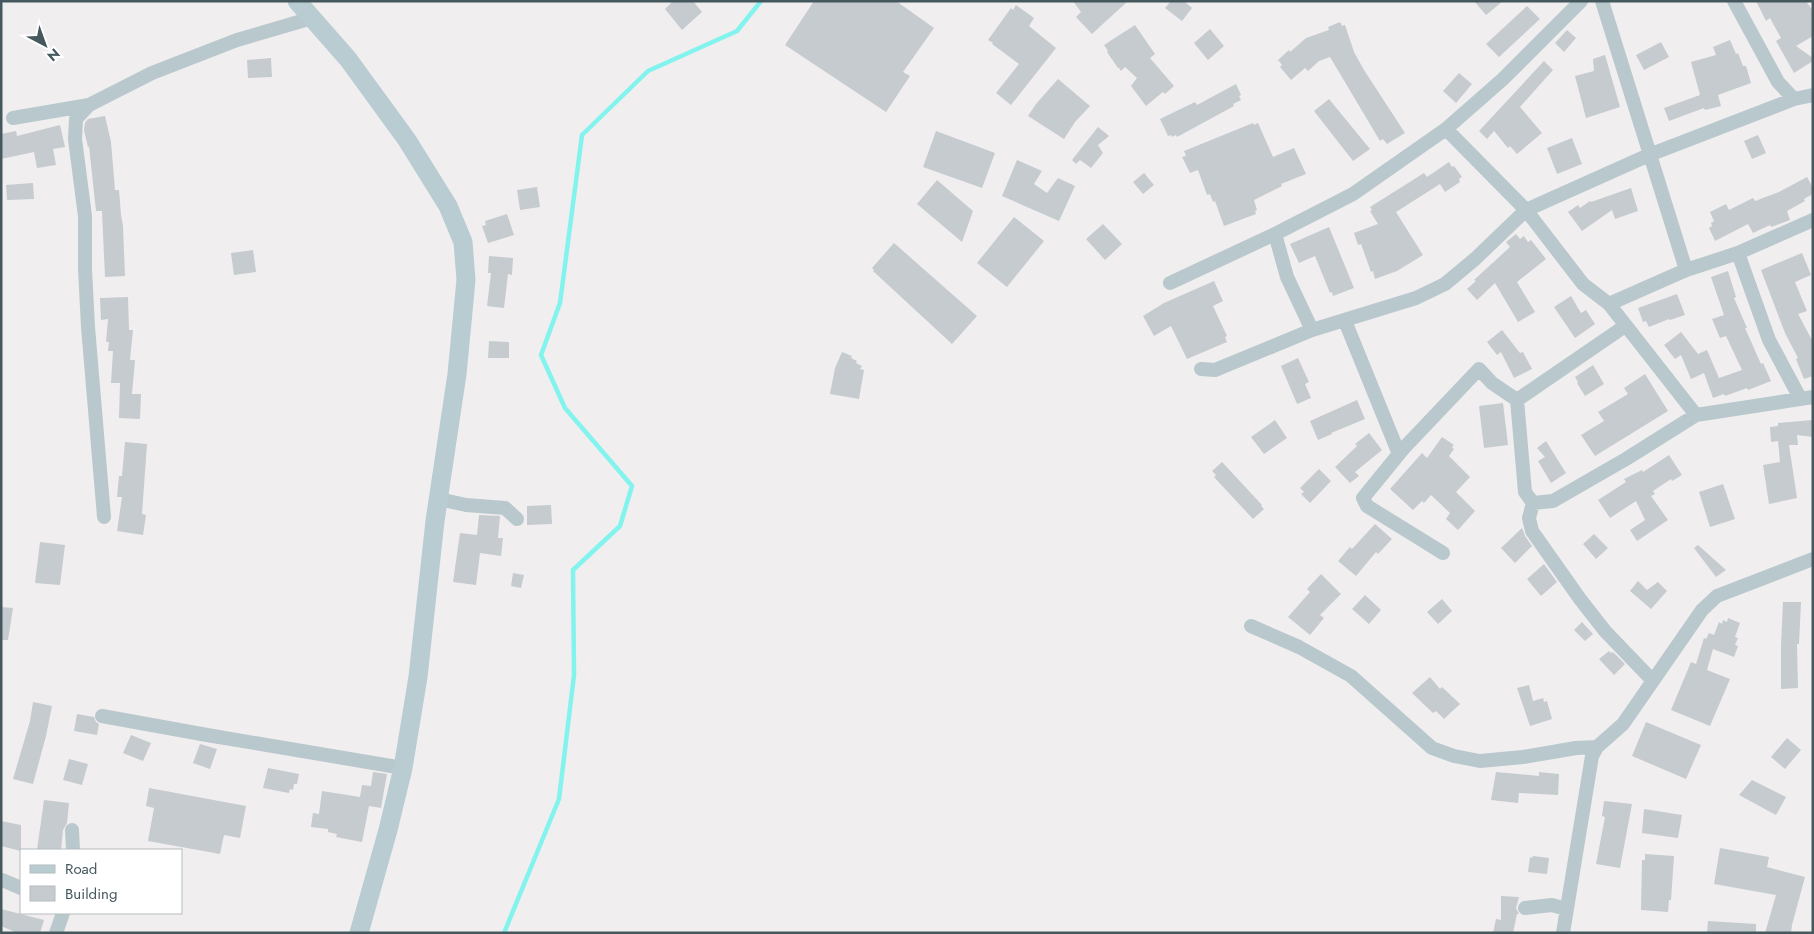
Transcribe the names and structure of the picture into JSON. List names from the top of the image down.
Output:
{
  "legend": ["Road", "Building"],
  "north": "bottom right"
}
